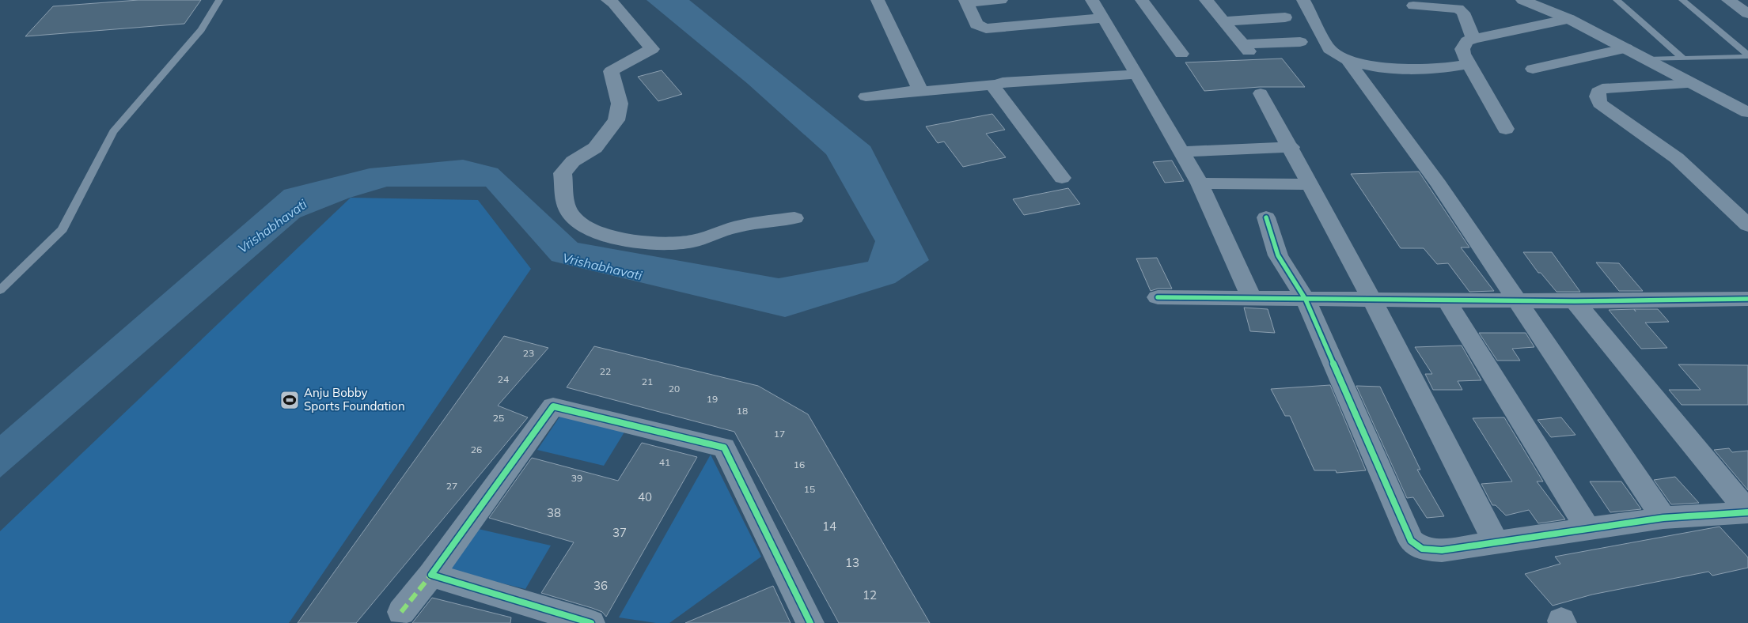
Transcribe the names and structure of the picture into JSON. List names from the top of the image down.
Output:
{
  "water": ["Vrishabhavati"],
  "places": {
    "sports": ["Anju Bobby Sports Foundation"]
  },
  "house_numbers": [
    "23",
    "22",
    "24",
    "21",
    "20",
    "19",
    "18",
    "25",
    "17",
    "26",
    "41",
    "16",
    "39",
    "27",
    "15",
    "40",
    "38",
    "14",
    "37",
    "13",
    "36",
    "12"
  ]
}
